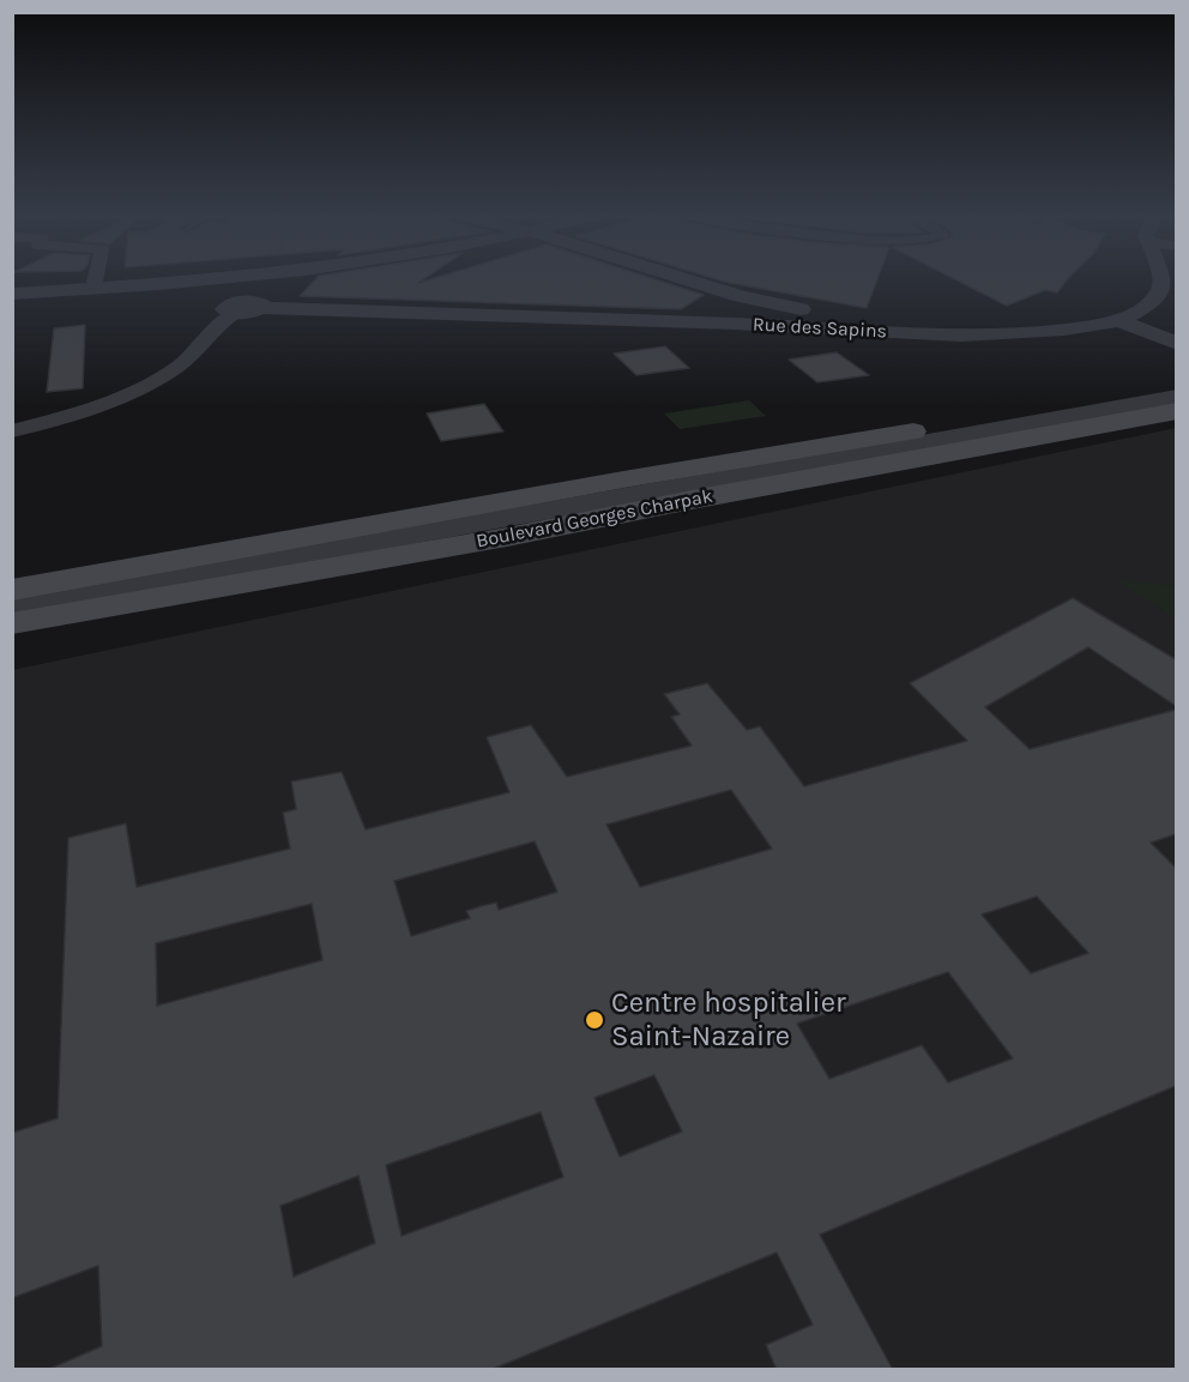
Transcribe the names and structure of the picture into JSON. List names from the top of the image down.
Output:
{
  "streets": {
    "main road": ["Boulevard Georges Charpak"],
    "street": ["Rue des Sapins"]
  },
  "places": ["Centre hospitalier Saint-Nazaire"]
}
